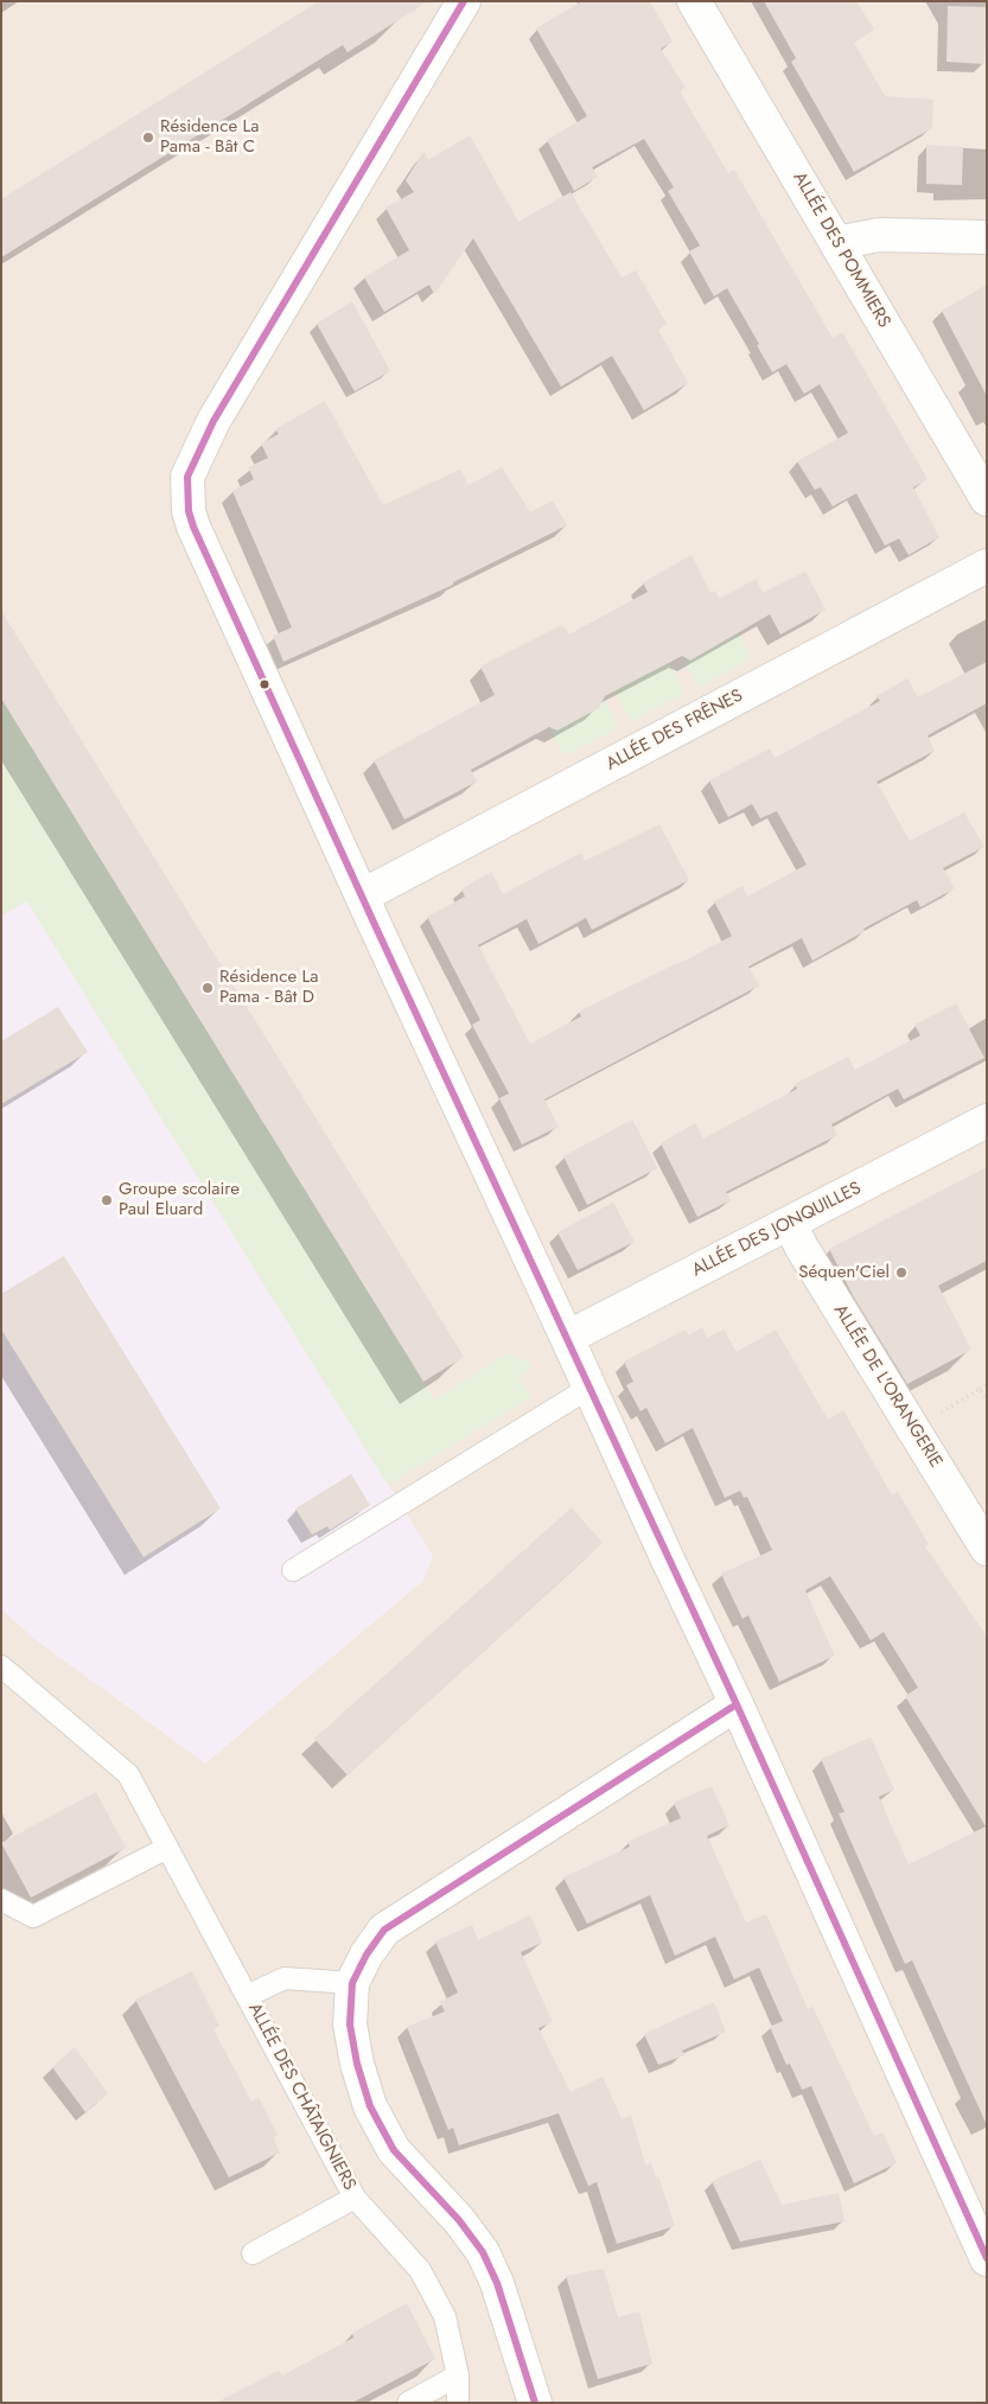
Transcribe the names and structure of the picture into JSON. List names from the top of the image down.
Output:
{
  "streets": {
    "street": [
      "ALLÉE DES POMMIERS",
      "ALLÉE DES FRÊNES",
      "ALLÉE DES JONQUILLES",
      "ALLÉE DE L'ORANGERIE"
    ],
    "lane": ["ALLÉE DES CHÂTAIGNIERS"]
  },
  "crossings": [
    ["ALLÉE DES JONQUILLES", "ALLÉE DE L'ORANGERIE"]
  ],
  "places": [
    "Résidence La Pama - Bât C",
    "Résidence La Pama - Bât D",
    "Groupe scolaire Paul Eluard",
    "Séquen'Ciel"
  ]
}
